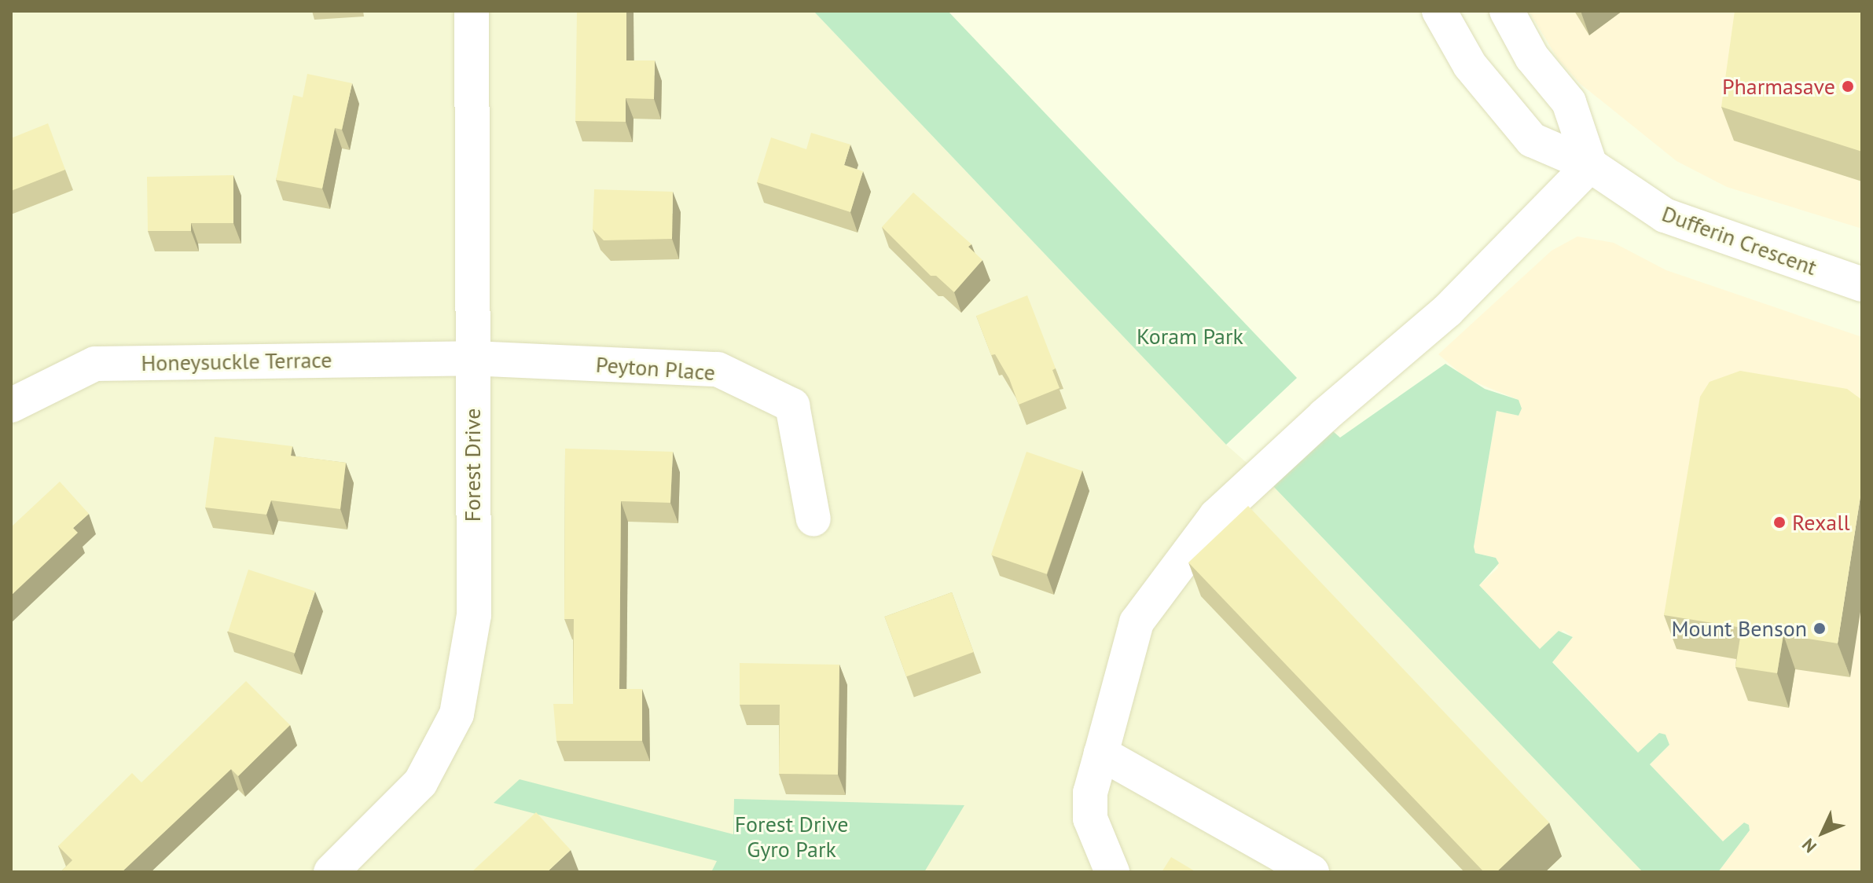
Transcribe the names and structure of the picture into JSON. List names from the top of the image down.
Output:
{
  "streets": {
    "street": [
      "Dufferin Crescent",
      "Honeysuckle Terrace",
      "Peyton Place",
      "Forest Drive"
    ]
  },
  "crossings": [
    ["Honeysuckle Terrace", "Peyton Place"],
    ["Honeysuckle Terrace", "Forest Drive"],
    ["Peyton Place", "Forest Drive"]
  ],
  "parks": ["Koram Park", "Forest Drive Gyro Park"],
  "places": ["Pharmasave", "Rexall", "Mount Benson"],
  "north": "bottom left"
}
